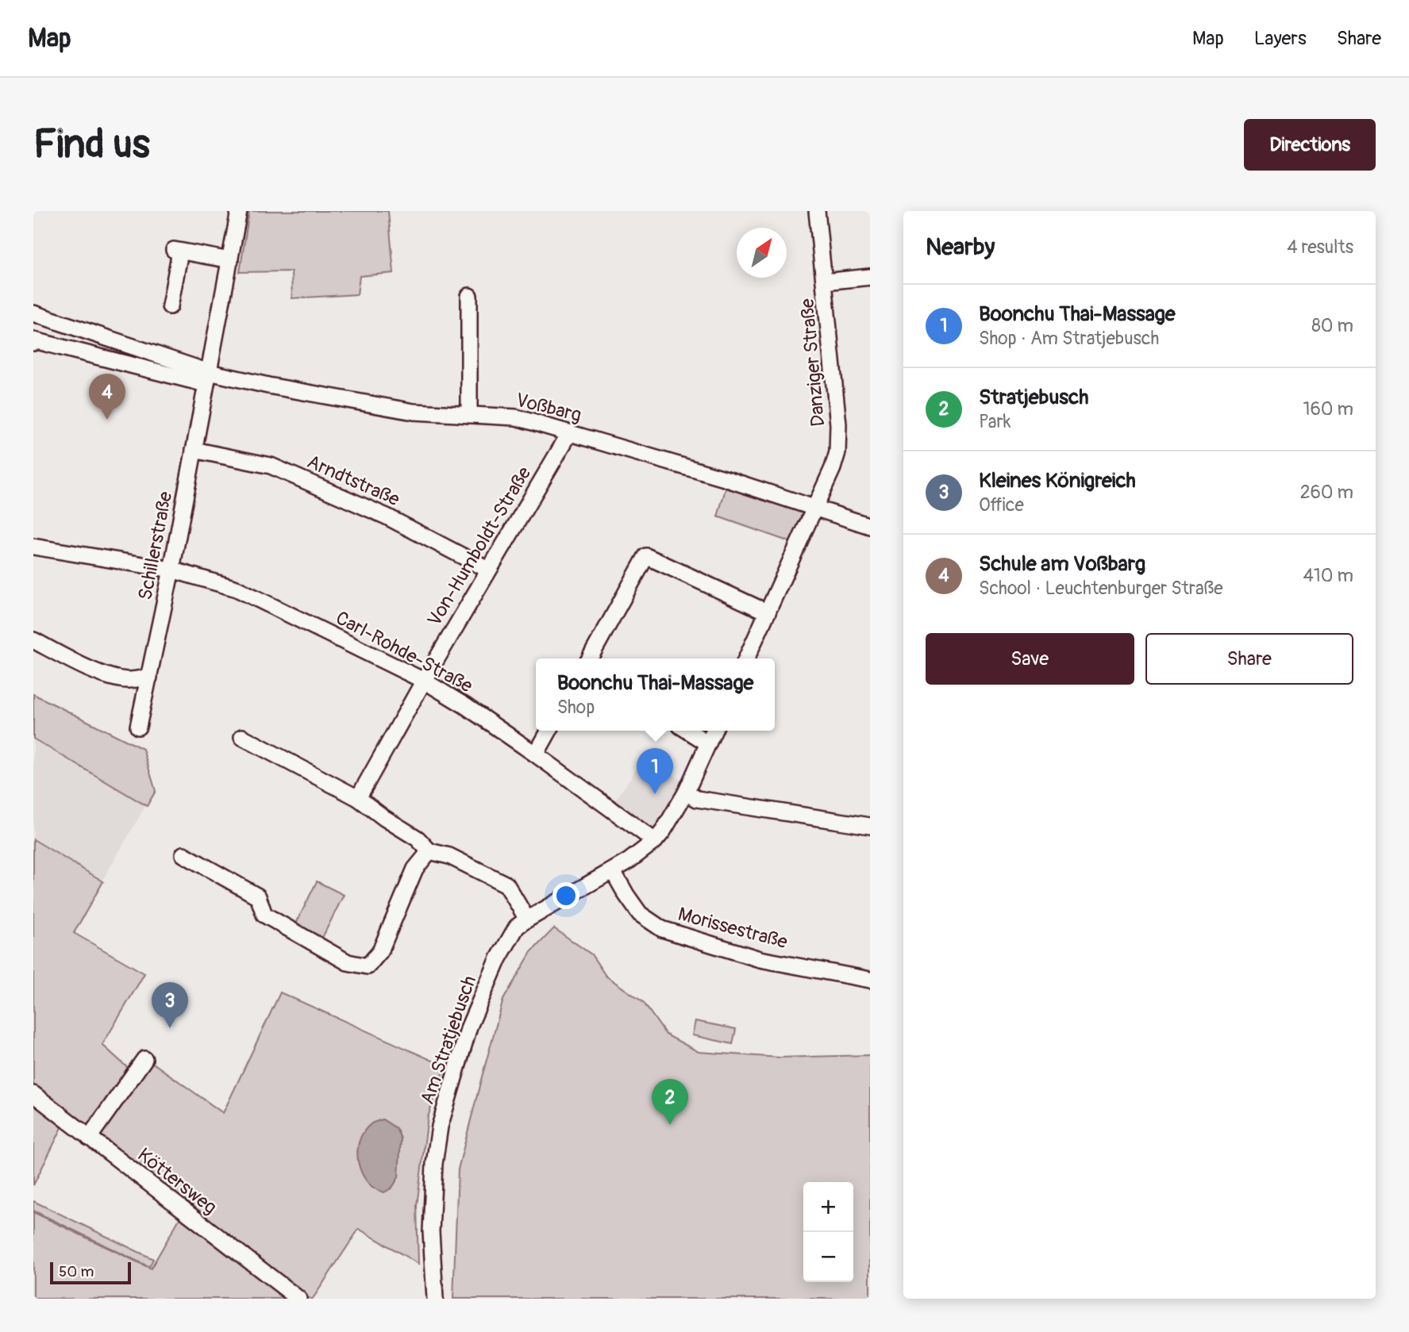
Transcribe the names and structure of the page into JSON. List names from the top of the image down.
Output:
{
  "streets": {
    "street": [
      "Danziger Straße",
      "Voßbarg",
      "Arndtstraße",
      "Schillerstraße",
      "Von-Humboldt-Straße",
      "Carl-Rohde-Straße",
      "Morissestraße",
      "Am Stratjebusch",
      "Köttersweg"
    ]
  },
  "crossings": [
    ["Danziger Straße", "Voßbarg"],
    ["Voßbarg", "Schillerstraße"],
    ["Voßbarg", "Von-Humboldt-Straße"],
    ["Arndtstraße", "Schillerstraße"],
    ["Arndtstraße", "Von-Humboldt-Straße"],
    ["Schillerstraße", "Carl-Rohde-Straße"],
    ["Von-Humboldt-Straße", "Carl-Rohde-Straße"],
    ["Carl-Rohde-Straße", "Am Stratjebusch"],
    ["Morissestraße", "Am Stratjebusch"]
  ],
  "scale_bar": "50 m",
  "north": "top right",
  "page": {
    "header": "Map",
    "nav": ["Map", "Layers", "Share"],
    "buttons": [
      "Directions",
      ["Save", "Share"]
    ],
    "title": "Find us",
    "heading": ["Nearby", "4 results"],
    "list": [
      {
        "mark": "1",
        "name": "Boonchu Thai-Massage",
        "note": "Shop · Am Stratjebusch",
        "value": "80 m"
      },
      {
        "mark": "2",
        "name": "Stratjebusch",
        "note": "Park",
        "value": "160 m"
      },
      {
        "mark": "3",
        "name": "Kleines Königreich",
        "note": "Office",
        "value": "260 m"
      },
      {
        "mark": "4",
        "name": "Schule am Voßbarg",
        "note": "School · Leuchtenburger Straße",
        "value": "410 m"
      }
    ],
    "pins": [
      "4",
      "1",
      "3",
      "2"
    ],
    "popup": ["Boonchu Thai-Massage", "Shop"],
    "map_buttons": ["+", "−"],
    "scale": "50 m"
  }
}
